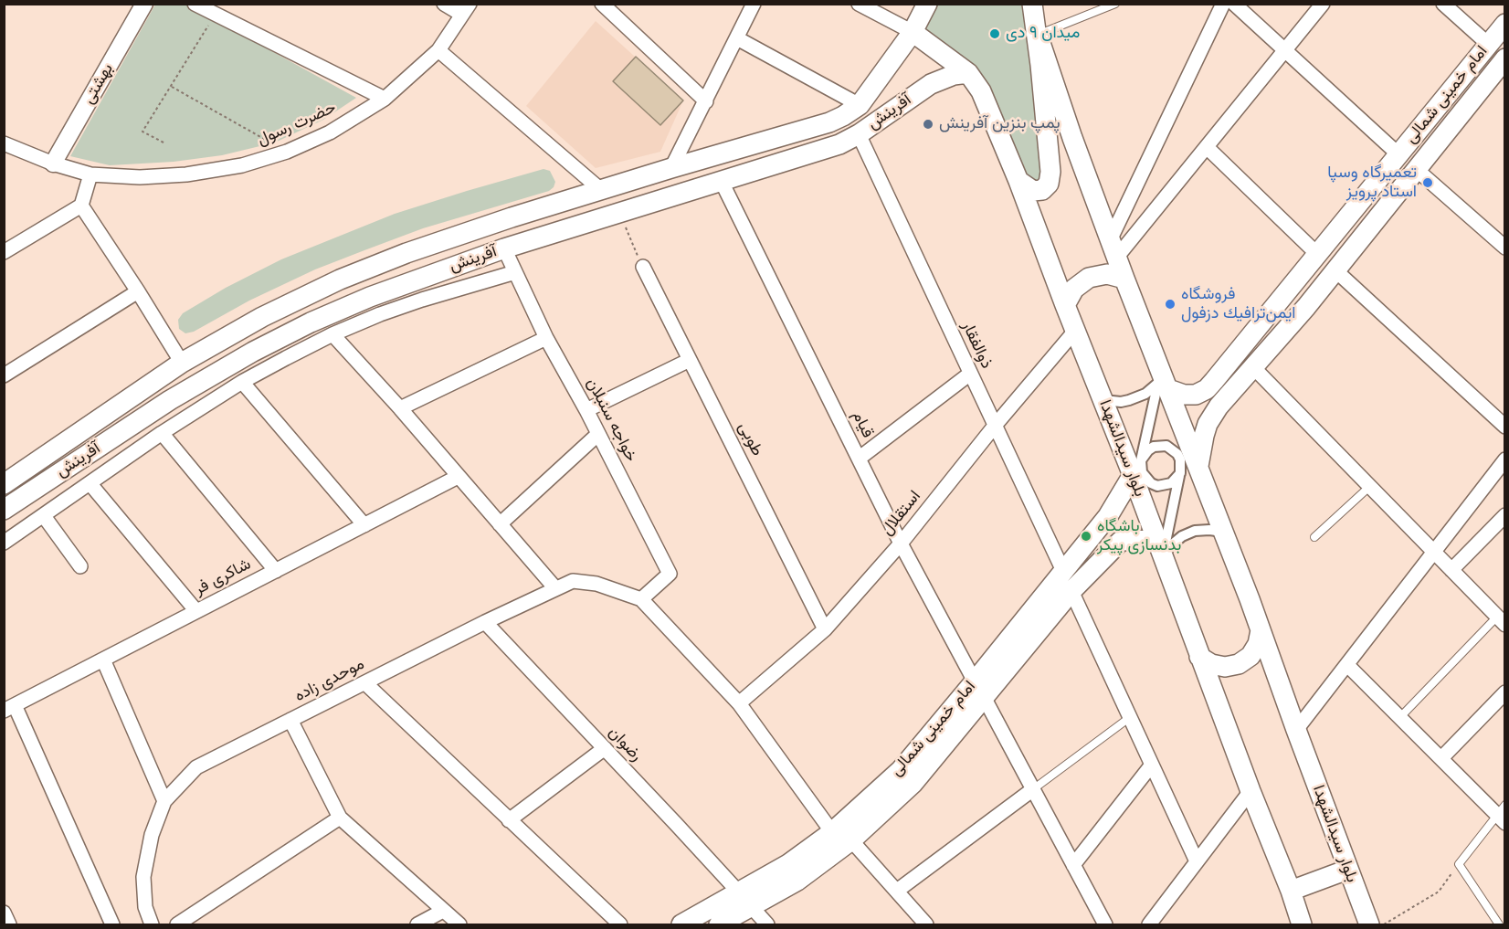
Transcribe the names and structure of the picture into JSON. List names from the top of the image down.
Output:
{
  "streets": {
    "main road": ["امام خمینی شمالی", "آفرینش", "بلوار سیدالشهدا"],
    "street": [
      "بهشتی",
      "حضرت رسول",
      "ذوالفقار",
      "خواجه سنبلان",
      "قیام",
      "طوبی",
      "استقلال",
      "شاکری فر",
      "موحدی زاده",
      "رضوان"
    ]
  },
  "crossings": [
    ["بهشتی", "حضرت رسول"],
    ["امام خمینی شمالی", "ذوالفقار"],
    ["امام خمینی شمالی", "قیام"],
    ["امام خمینی شمالی", "بلوار سیدالشهدا"],
    ["امام خمینی شمالی", "رضوان"],
    ["آفرینش", "ذوالفقار"],
    ["آفرینش", "خواجه سنبلان"],
    ["آفرینش", "قیام"],
    ["آفرینش", "بلوار سیدالشهدا"],
    ["ذوالفقار", "استقلال"],
    ["خواجه سنبلان", "موحدی زاده"],
    ["قیام", "استقلال"],
    ["طوبی", "استقلال"],
    ["بلوار سیدالشهدا", "استقلال"],
    ["موحدی زاده", "رضوان"]
  ],
  "places": [
    "میدان ۹ دی",
    "پمپ بنزین آفرینش",
    "تعمیرگاه وسپا استاد پرویز",
    "فروشگاه ايمن‌ترافيك دزفول",
    "باشگاه بدنسازی پیکر"
  ]
}
